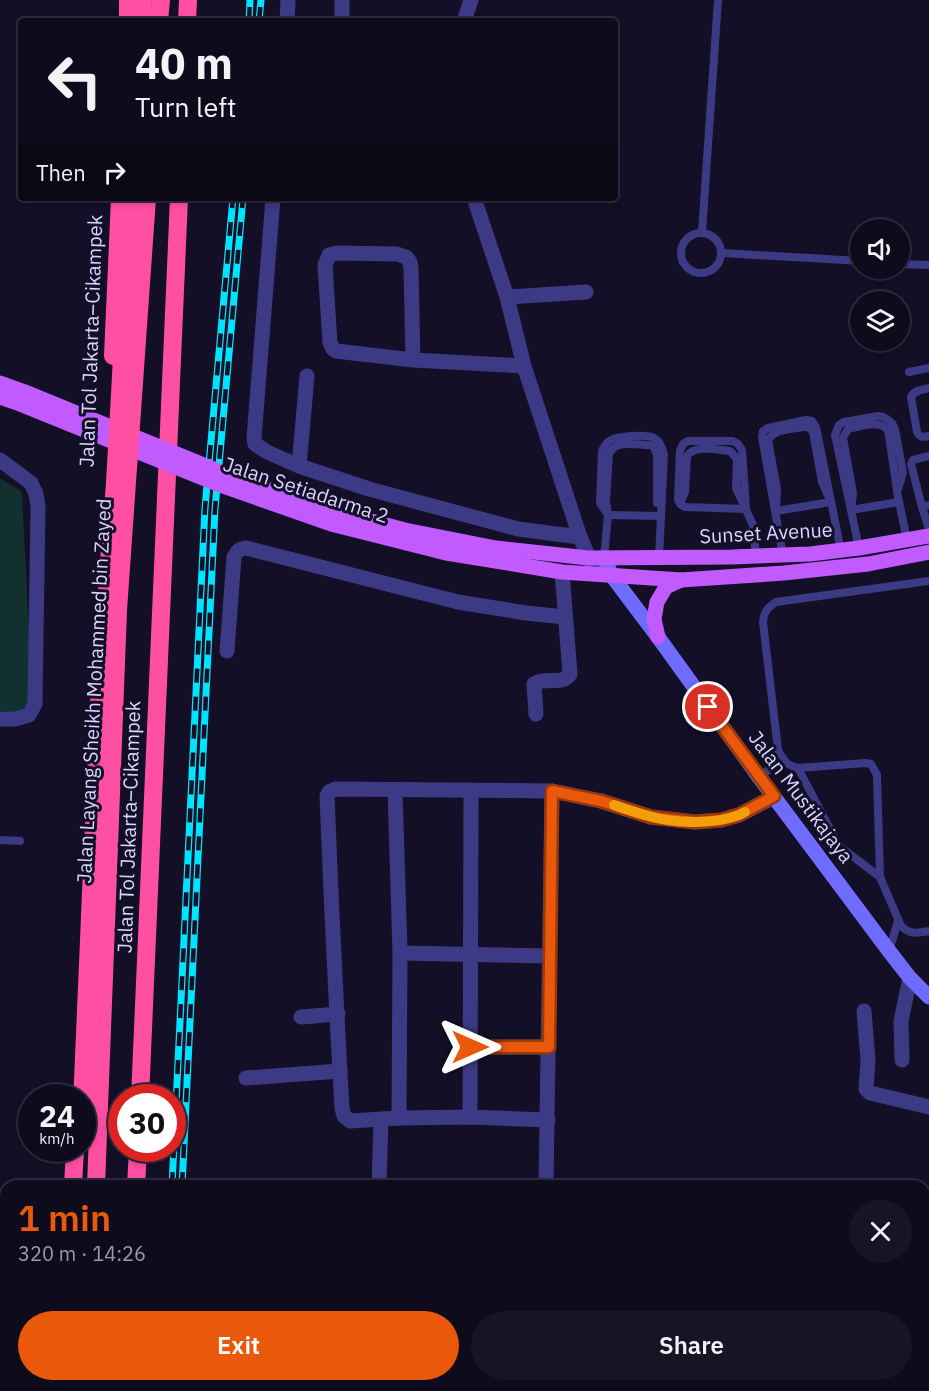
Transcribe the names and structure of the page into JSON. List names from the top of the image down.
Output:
{
  "streets": {
    "highway": ["Jalan Tol Jakarta–Cikampek", "Jalan Layang Sheikh Mohammed bin Zayed"],
    "main road": ["Jalan Setiadarma 2", "Sunset Avenue", "Jalan Mustikajaya"]
  },
  "crossings": [
    ["Jalan Setiadarma 2", "Sunset Avenue"],
    ["Jalan Setiadarma 2", "Jalan Mustikajaya"],
    ["Sunset Avenue", "Jalan Mustikajaya"]
  ],
  "page": {
    "turn": ["40 m", "Turn left"],
    "then": "Then",
    "speed": "24 km/h",
    "limit": "30",
    "heading": ["1 min", "320 m · 14:26"],
    "buttons": ["Exit", "Share"]
  }
}
